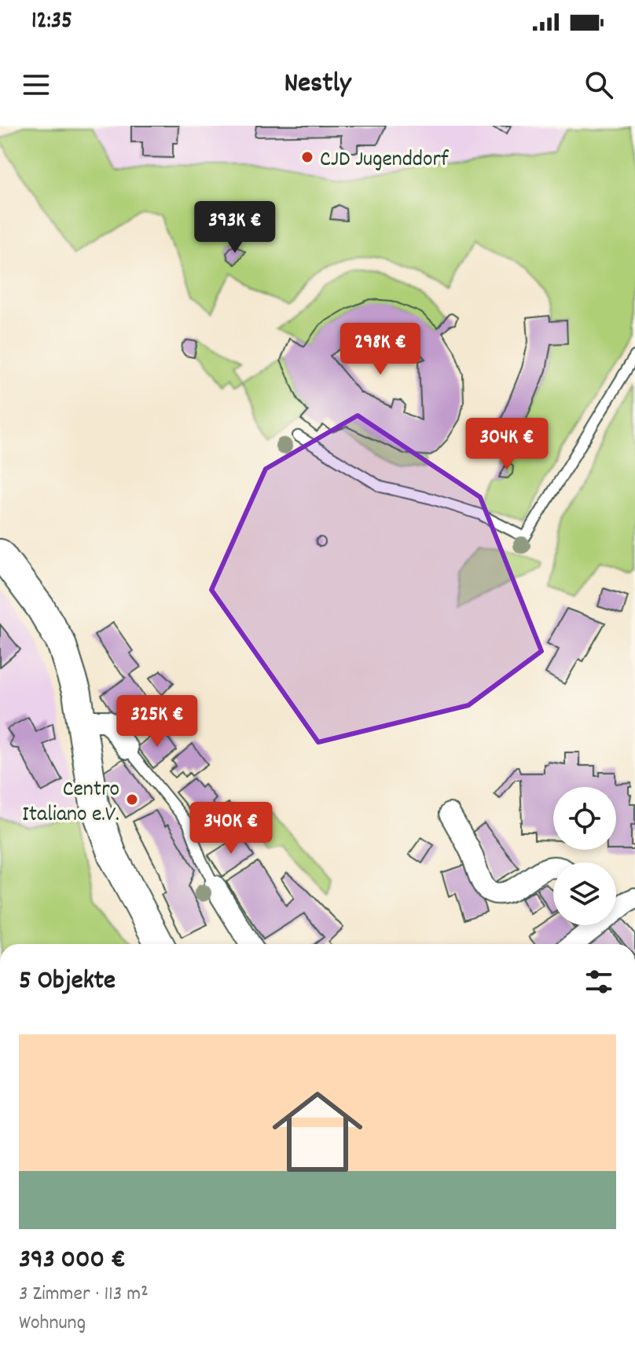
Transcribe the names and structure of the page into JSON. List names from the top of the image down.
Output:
{
  "places": ["CJD Jugenddorf", "Centro Italiano e.V."],
  "page": {
    "status": "12:35",
    "header": "Nestly",
    "price": [
      "393K €",
      "298K €",
      "304K €",
      "325K €",
      "340K €"
    ],
    "heading": "5 Objekte",
    "list": [
      {
        "name": "393 000 €",
        "note": "3 Zimmer · 113 m² · Wohnung"
      }
    ]
  }
}
